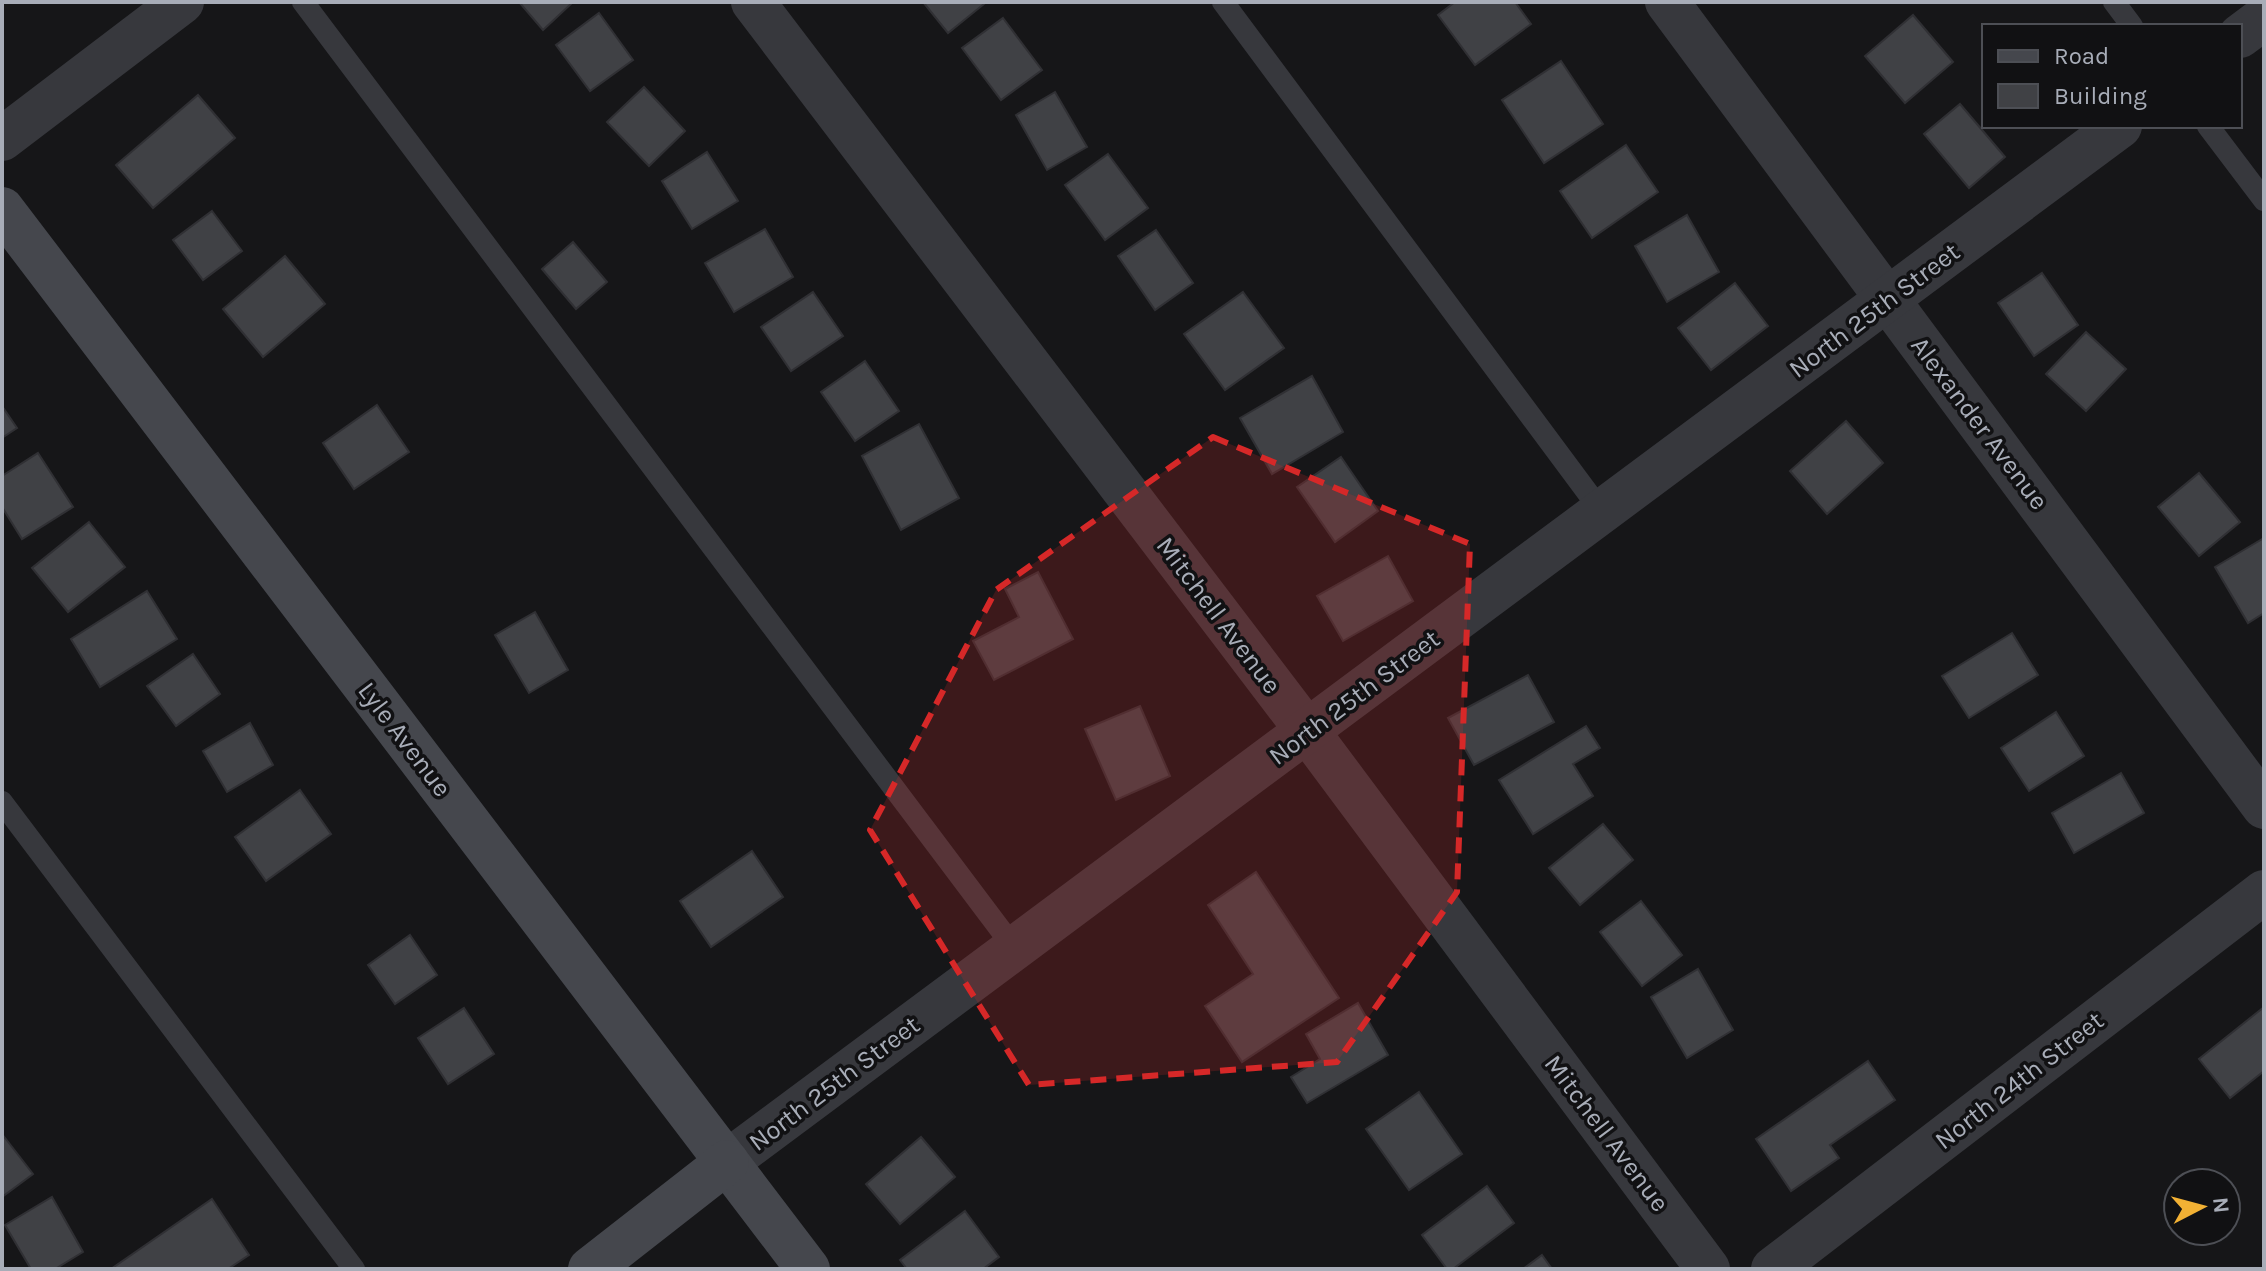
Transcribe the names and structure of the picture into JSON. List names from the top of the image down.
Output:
{
  "streets": {
    "main road": ["North 25th Street", "Lyle Avenue"],
    "street": ["Alexander Avenue", "Mitchell Avenue", "North 24th Street"]
  },
  "crossings": [
    ["North 25th Street", "Alexander Avenue"],
    ["North 25th Street", "Mitchell Avenue"],
    ["North 25th Street", "Lyle Avenue"]
  ],
  "legend": ["Road", "Building"],
  "north": "right"
}
